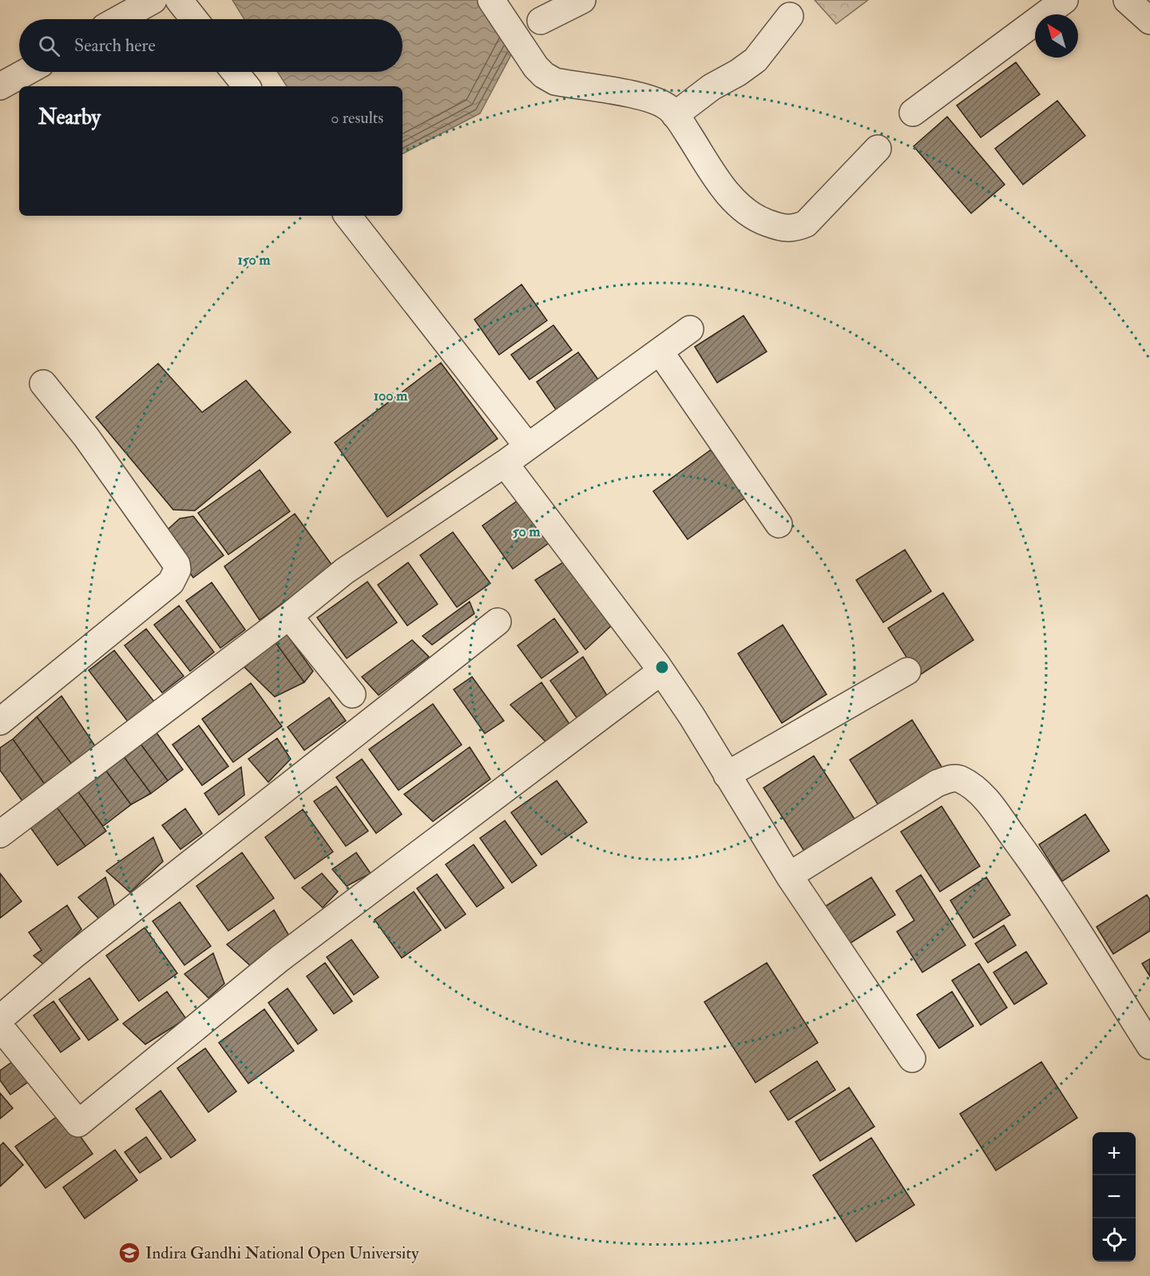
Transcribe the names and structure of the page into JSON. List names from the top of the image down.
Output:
{
  "places": {
    "school or university": ["Indira Gandhi National Open University"]
  },
  "north": "top left",
  "page": {
    "search": "Search here",
    "heading": ["Nearby", "0 results"],
    "map_buttons": ["+", "−"]
  },
  "rings": ["150 m", "100 m", "50 m"]
}
